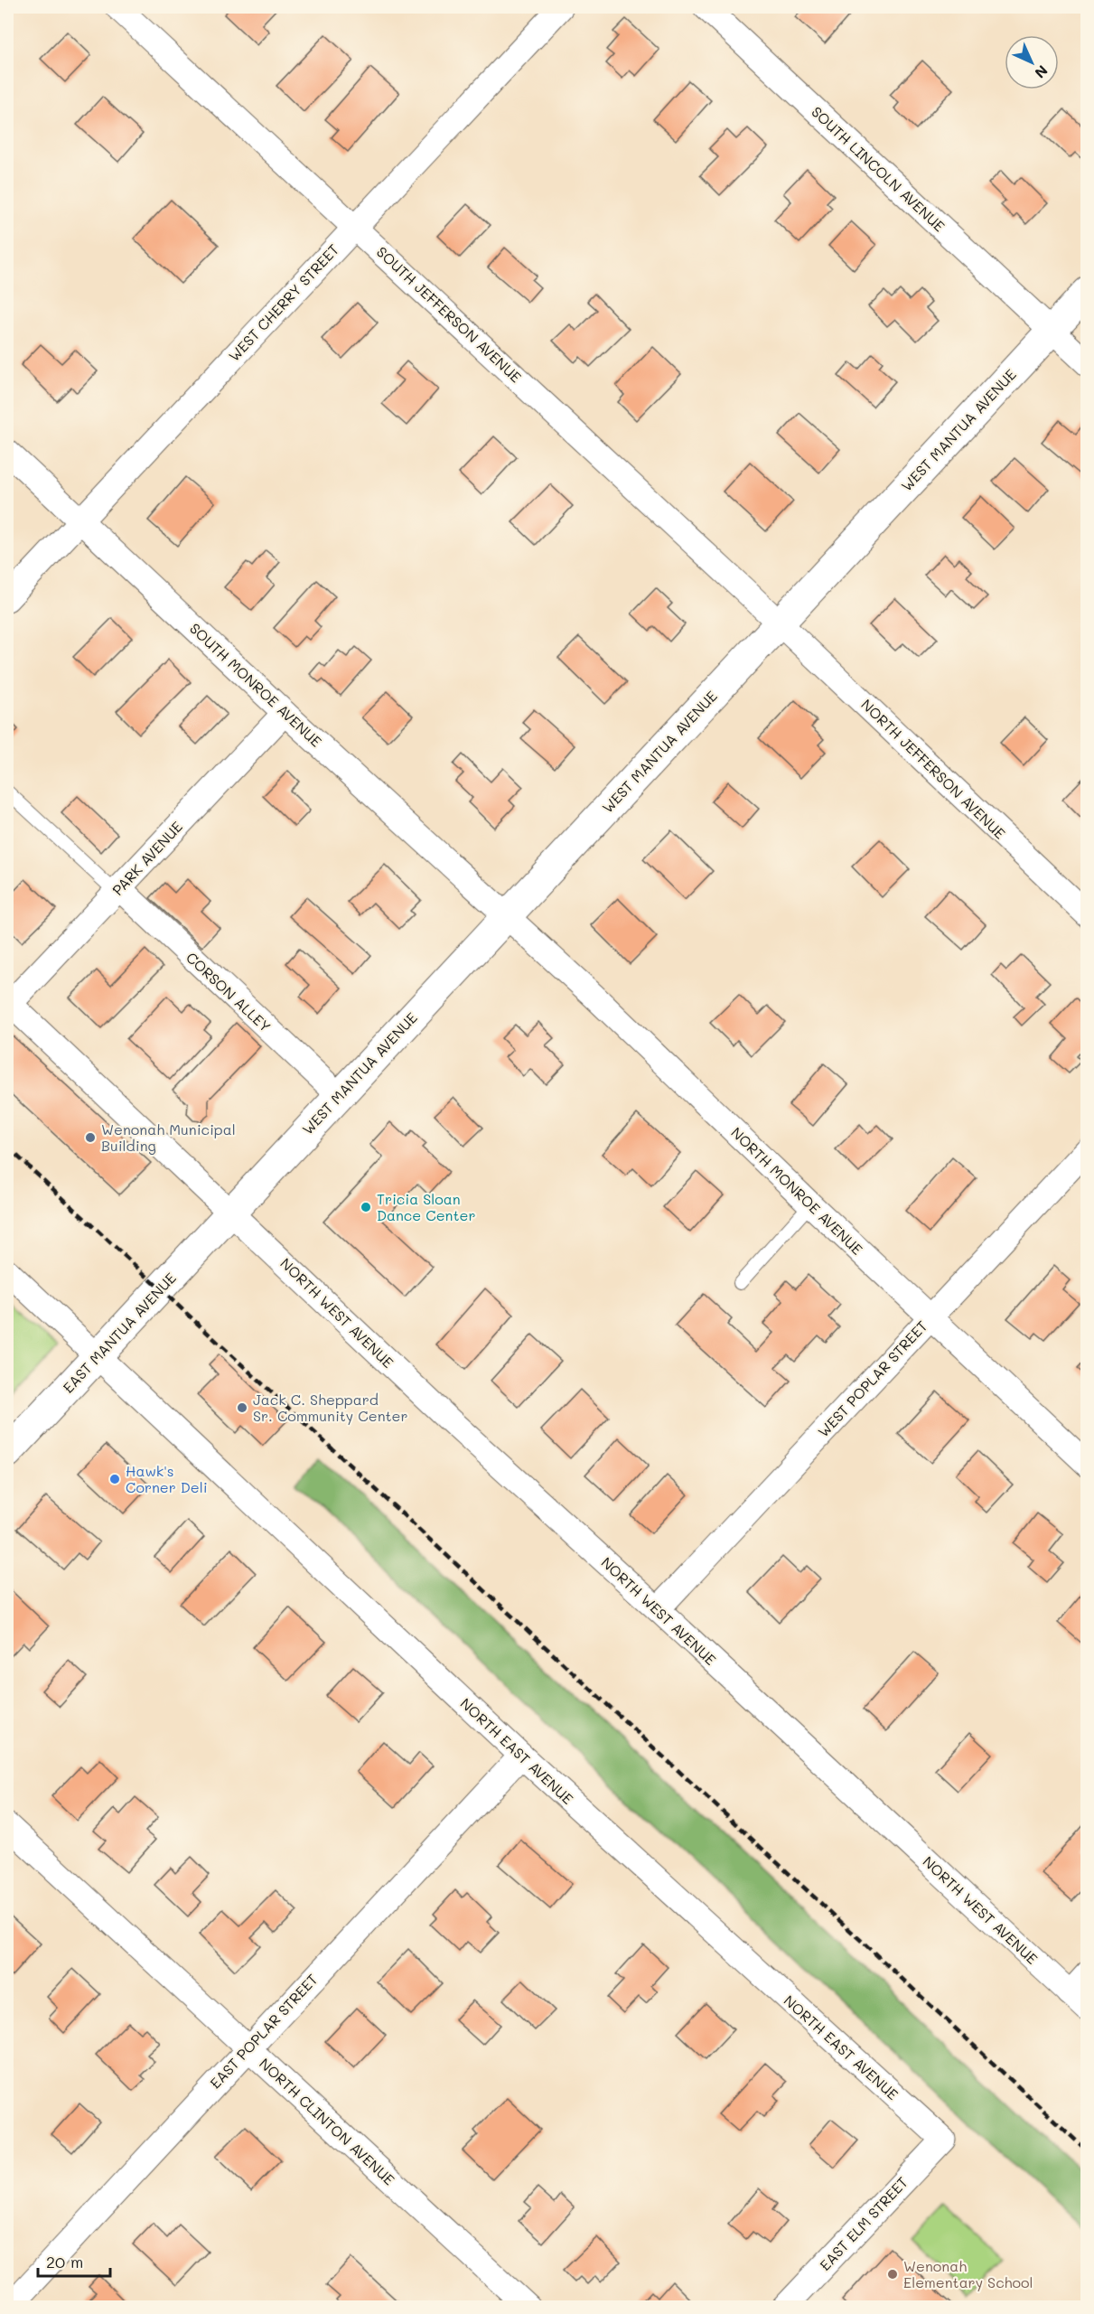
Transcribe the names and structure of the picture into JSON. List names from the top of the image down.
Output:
{
  "streets": {
    "street": [
      "SOUTH LINCOLN AVENUE",
      "WEST CHERRY STREET",
      "SOUTH JEFFERSON AVENUE",
      "WEST MANTUA AVENUE",
      "SOUTH MONROE AVENUE",
      "NORTH JEFFERSON AVENUE",
      "PARK AVENUE",
      "CORSON ALLEY",
      "NORTH MONROE AVENUE",
      "NORTH WEST AVENUE",
      "EAST MANTUA AVENUE",
      "WEST POPLAR STREET",
      "NORTH EAST AVENUE",
      "EAST POPLAR STREET",
      "NORTH CLINTON AVENUE",
      "EAST ELM STREET"
    ]
  },
  "crossings": [
    ["SOUTH LINCOLN AVENUE", "WEST MANTUA AVENUE"],
    ["WEST CHERRY STREET", "SOUTH JEFFERSON AVENUE"],
    ["WEST CHERRY STREET", "SOUTH MONROE AVENUE"],
    ["SOUTH JEFFERSON AVENUE", "WEST MANTUA AVENUE"],
    ["SOUTH JEFFERSON AVENUE", "NORTH JEFFERSON AVENUE"],
    ["WEST MANTUA AVENUE", "SOUTH MONROE AVENUE"],
    ["WEST MANTUA AVENUE", "NORTH JEFFERSON AVENUE"],
    ["WEST MANTUA AVENUE", "CORSON ALLEY"],
    ["WEST MANTUA AVENUE", "NORTH MONROE AVENUE"],
    ["WEST MANTUA AVENUE", "NORTH WEST AVENUE"],
    ["WEST MANTUA AVENUE", "EAST MANTUA AVENUE"],
    ["SOUTH MONROE AVENUE", "PARK AVENUE"],
    ["SOUTH MONROE AVENUE", "NORTH MONROE AVENUE"],
    ["PARK AVENUE", "CORSON ALLEY"],
    ["PARK AVENUE", "NORTH WEST AVENUE"],
    ["NORTH MONROE AVENUE", "WEST POPLAR STREET"],
    ["NORTH WEST AVENUE", "EAST MANTUA AVENUE"],
    ["NORTH WEST AVENUE", "WEST POPLAR STREET"],
    ["EAST MANTUA AVENUE", "NORTH EAST AVENUE"],
    ["NORTH EAST AVENUE", "EAST POPLAR STREET"],
    ["NORTH EAST AVENUE", "EAST ELM STREET"],
    ["EAST POPLAR STREET", "NORTH CLINTON AVENUE"]
  ],
  "places": [
    "Wenonah Municipal Building",
    "Tricia Sloan Dance Center",
    "Jack C. Sheppard Sr. Community Center",
    "Hawk's Corner Deli",
    "Wenonah Elementary School"
  ],
  "scale_bar": "20 m",
  "north": "bottom right"
}
